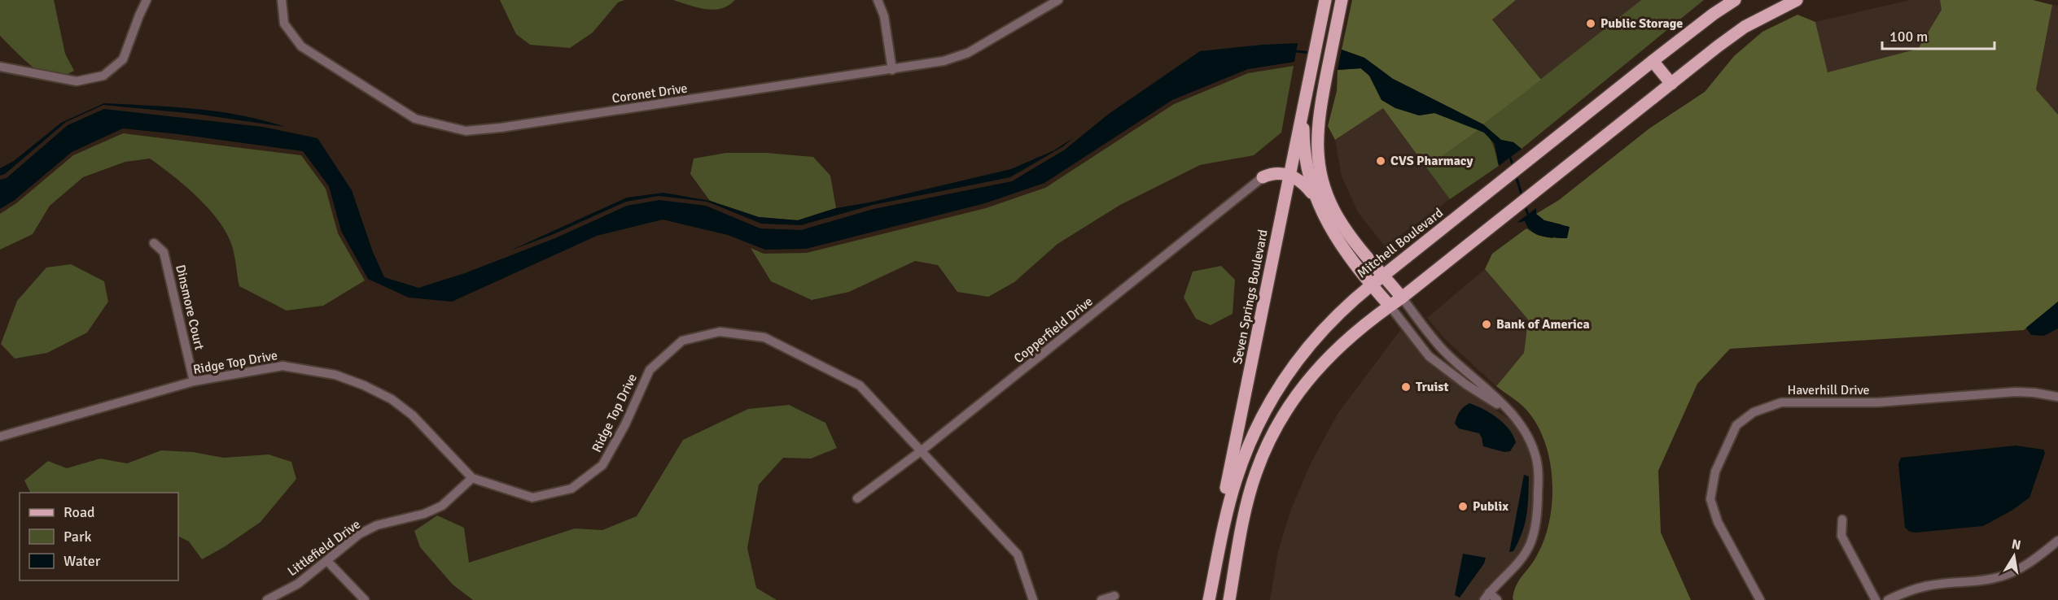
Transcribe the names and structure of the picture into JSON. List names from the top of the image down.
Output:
{
  "streets": {
    "main road": ["Mitchell Boulevard", "Seven Springs Boulevard"],
    "street": [
      "Coronet Drive",
      "Dinsmore Court",
      "Copperfield Drive",
      "Ridge Top Drive",
      "Haverhill Drive",
      "Littlefield Drive"
    ]
  },
  "crossings": [
    ["Mitchell Boulevard", "Seven Springs Boulevard"],
    ["Dinsmore Court", "Ridge Top Drive"],
    ["Copperfield Drive", "Ridge Top Drive"],
    ["Ridge Top Drive", "Littlefield Drive"]
  ],
  "places": [
    "Public Storage",
    "CVS Pharmacy",
    "Bank of America",
    "Truist",
    "Publix"
  ],
  "legend": ["Road", "Park", "Water"],
  "scale_bar": "100 m",
  "north": "top"
}
